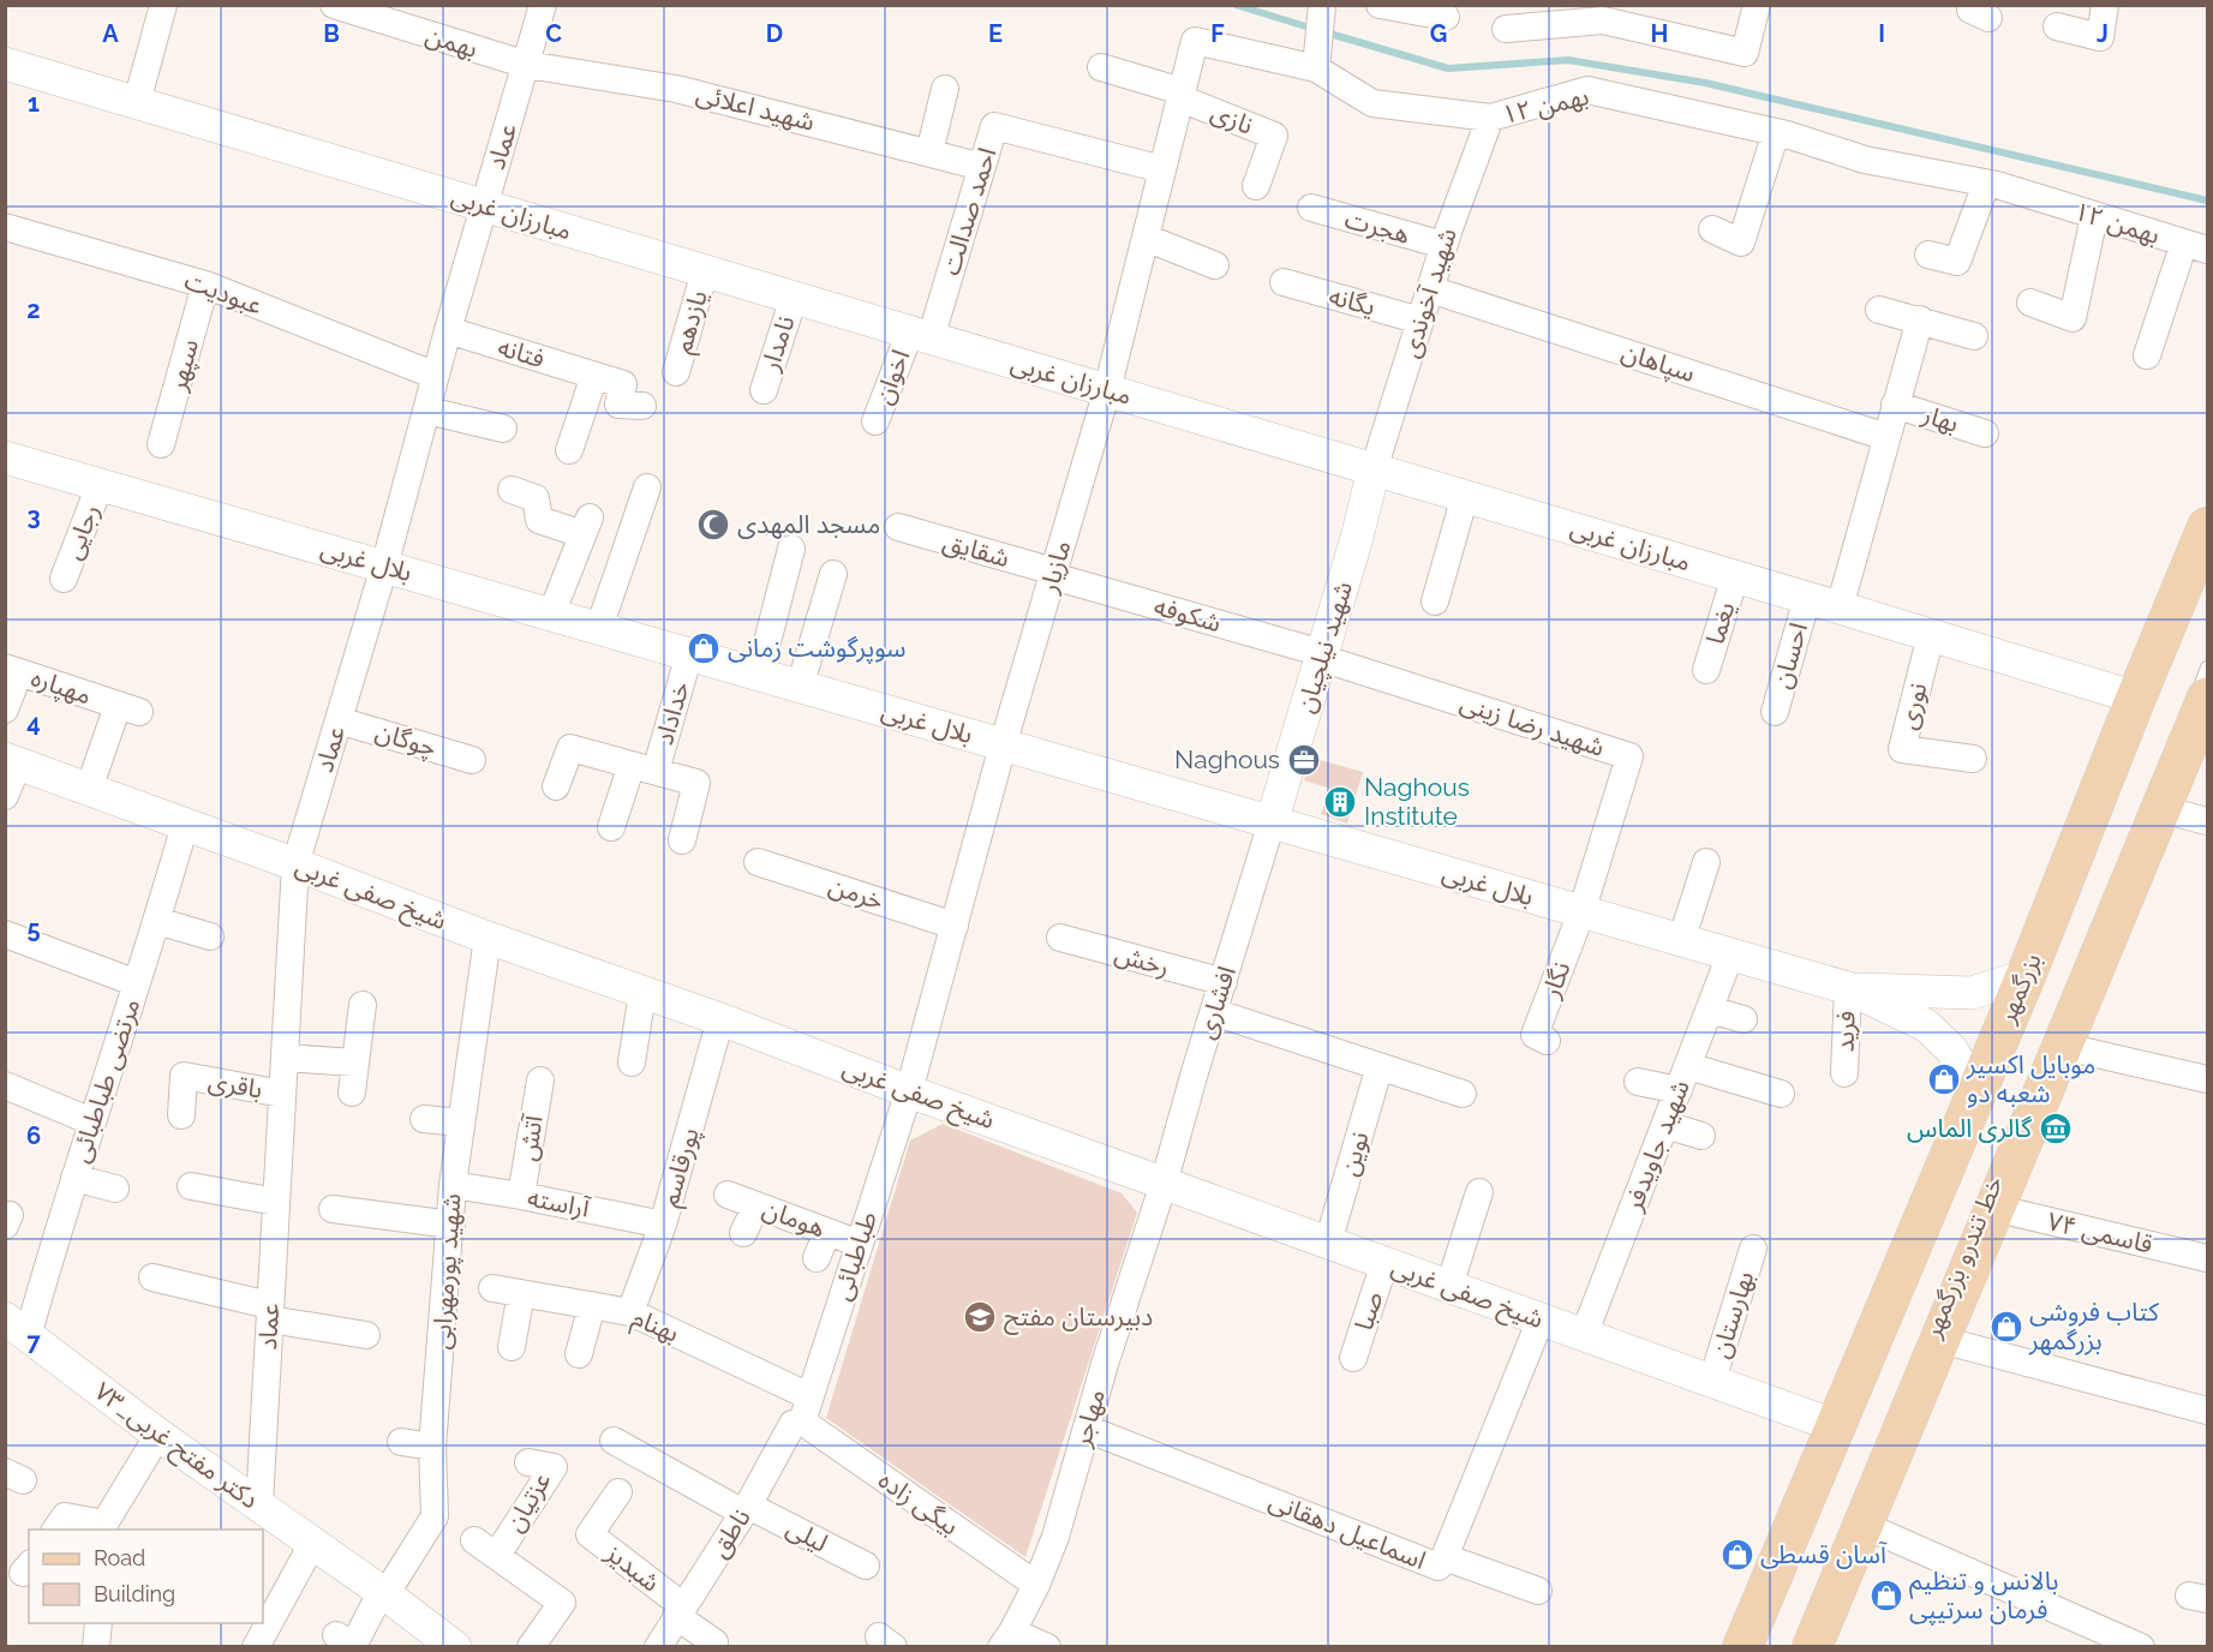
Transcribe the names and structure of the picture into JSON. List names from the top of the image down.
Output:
{
  "streets": {
    "main road": ["بزرگمهر"],
    "street": [
      "بهمن",
      "۱۲ بهمن",
      "شهید اعلائی",
      "نازی",
      "عماد",
      "احمد صدالت",
      "مبارزان غربی",
      "هجرت",
      "عبودیت",
      "شهید آخوندی",
      "یگانه",
      "یازدهم",
      "نامدار",
      "فتانه",
      "سپاهان",
      "سپهر",
      "اخوان",
      "بهار",
      "رجایی",
      "شقایق",
      "بلال غربی",
      "مازیار",
      "شکوفه",
      "یغما",
      "شهید نیلچیان",
      "احسان",
      "مهپاره",
      "نوری",
      "خداداد",
      "شهید رضا زینی",
      "چوگان",
      "شیخ صفی غربی",
      "خرمن",
      "رخش",
      "نگار",
      "افشاری",
      "فرید",
      "مرتضی طباطبائی",
      "باقری",
      "آتش",
      "شهید جاویدفر",
      "نوین",
      "پورقاسم",
      "آراسته",
      "هومان",
      "قاسمی ۷۴",
      "طباطبائی",
      "شهید پورمهرابی",
      "صبا",
      "بهارستان",
      "بهنام",
      "مهاجر",
      "۷۳_دکتر مفتح غربی",
      "عزتیان",
      "بیگی زاده",
      "اسماعیل دهقانی",
      "ناطق",
      "لیلی",
      "شبدیز"
    ],
    "lane": ["خط تندرو بزرگمهر"]
  },
  "crossings": [
    ["بهمن", "شهید اعلائی"],
    ["بهمن", "عماد"],
    ["۱۲ بهمن", "شهید آخوندی"],
    ["۱۲ بهمن", "مازیار"],
    ["شهید اعلائی", "عماد"],
    ["شهید اعلائی", "احمد صدالت"],
    ["نازی", "مازیار"],
    ["عماد", "مبارزان غربی"],
    ["عماد", "عبودیت"],
    ["عماد", "فتانه"],
    ["عماد", "بلال غربی"],
    ["عماد", "چوگان"],
    ["عماد", "شیخ صفی غربی"],
    ["عماد", "باقری"],
    ["عماد", "۷۳_دکتر مفتح غربی"],
    ["احمد صدالت", "مبارزان غربی"],
    ["احمد صدالت", "اخوان"],
    ["احمد صدالت", "مازیار"],
    ["مبارزان غربی", "شهید آخوندی"],
    ["مبارزان غربی", "یازدهم"],
    ["مبارزان غربی", "نامدار"],
    ["مبارزان غربی", "اخوان"],
    ["مبارزان غربی", "مازیار"],
    ["مبارزان غربی", "یغما"],
    ["مبارزان غربی", "شهید نیلچیان"],
    ["مبارزان غربی", "احسان"],
    ["مبارزان غربی", "نوری"],
    ["مبارزان غربی", "بزرگمهر"],
    ["هجرت", "شهید آخوندی"],
    ["عبودیت", "سپهر"],
    ["شهید آخوندی", "یگانه"],
    ["شهید آخوندی", "سپاهان"],
    ["شهید آخوندی", "شهید نیلچیان"],
    ["رجایی", "بلال غربی"],
    ["شقایق", "مازیار"],
    ["شقایق", "شکوفه"],
    ["بلال غربی", "مازیار"],
    ["بلال غربی", "شهید نیلچیان"],
    ["بلال غربی", "خداداد"],
    ["بلال غربی", "شهید رضا زینی"],
    ["بلال غربی", "نگار"],
    ["بلال غربی", "افشاری"],
    ["بلال غربی", "فرید"],
    ["بلال غربی", "شهید جاویدفر"],
    ["مازیار", "شکوفه"],
    ["مازیار", "شیخ صفی غربی"],
    ["مازیار", "خرمن"],
    ["مازیار", "طباطبائی"],
    ["شکوفه", "شهید نیلچیان"],
    ["شکوفه", "شهید رضا زینی"],
    ["شهید نیلچیان", "شهید رضا زینی"],
    ["شهید نیلچیان", "افشاری"],
    ["مهپاره", "شیخ صفی غربی"],
    ["شهید رضا زینی", "نگار"],
    ["شیخ صفی غربی", "بزرگمهر"],
    ["شیخ صفی غربی", "افشاری"],
    ["شیخ صفی غربی", "مرتضی طباطبائی"],
    ["شیخ صفی غربی", "شهید جاویدفر"],
    ["شیخ صفی غربی", "نوین"],
    ["شیخ صفی غربی", "پورقاسم"],
    ["شیخ صفی غربی", "طباطبائی"],
    ["شیخ صفی غربی", "شهید پورمهرابی"],
    ["شیخ صفی غربی", "صبا"],
    ["شیخ صفی غربی", "بهارستان"],
    ["شیخ صفی غربی", "مهاجر"],
    ["شیخ صفی غربی", "اسماعیل دهقانی"],
    ["رخش", "افشاری"],
    ["افشاری", "مهاجر"],
    ["مرتضی طباطبائی", "۷۳_دکتر مفتح غربی"],
    ["آتش", "آراسته"],
    ["پورقاسم", "آراسته"],
    ["پورقاسم", "بهنام"],
    ["آراسته", "شهید پورمهرابی"],
    ["هومان", "طباطبائی"],
    ["طباطبائی", "بهنام"],
    ["طباطبائی", "بیگی زاده"],
    ["طباطبائی", "ناطق"],
    ["شهید پورمهرابی", "۷۳_دکتر مفتح غربی"],
    ["بهنام", "بیگی زاده"],
    ["بهنام", "ناطق"],
    ["مهاجر", "بیگی زاده"],
    ["مهاجر", "اسماعیل دهقانی"],
    ["بیگی زاده", "ناطق"],
    ["ناطق", "لیلی"],
    ["ناطق", "شبدیز"]
  ],
  "places": {
    "mosque": ["مسجد المهدی"],
    "shop": [
      "سوپرگوشت زمانی",
      "موبایل اکسیر شعبه دو",
      "کتاب فروشی بزرگمهر",
      "آسان قسطی",
      "بالانس و تنظیم فرمان سرتیپی"
    ],
    "office": ["Naghous"],
    "building": ["Naghous Institute"],
    "museum": ["گالری الماس"],
    "school or university": ["دبیرستان مفتح"]
  },
  "legend": ["Road", "Building"],
  "grid": {
    "columns": [
      "A",
      "B",
      "C",
      "D",
      "E",
      "F",
      "G",
      "H",
      "I",
      "J"
    ],
    "rows": [
      "1",
      "2",
      "3",
      "4",
      "5",
      "6",
      "7"
    ]
  }
}
